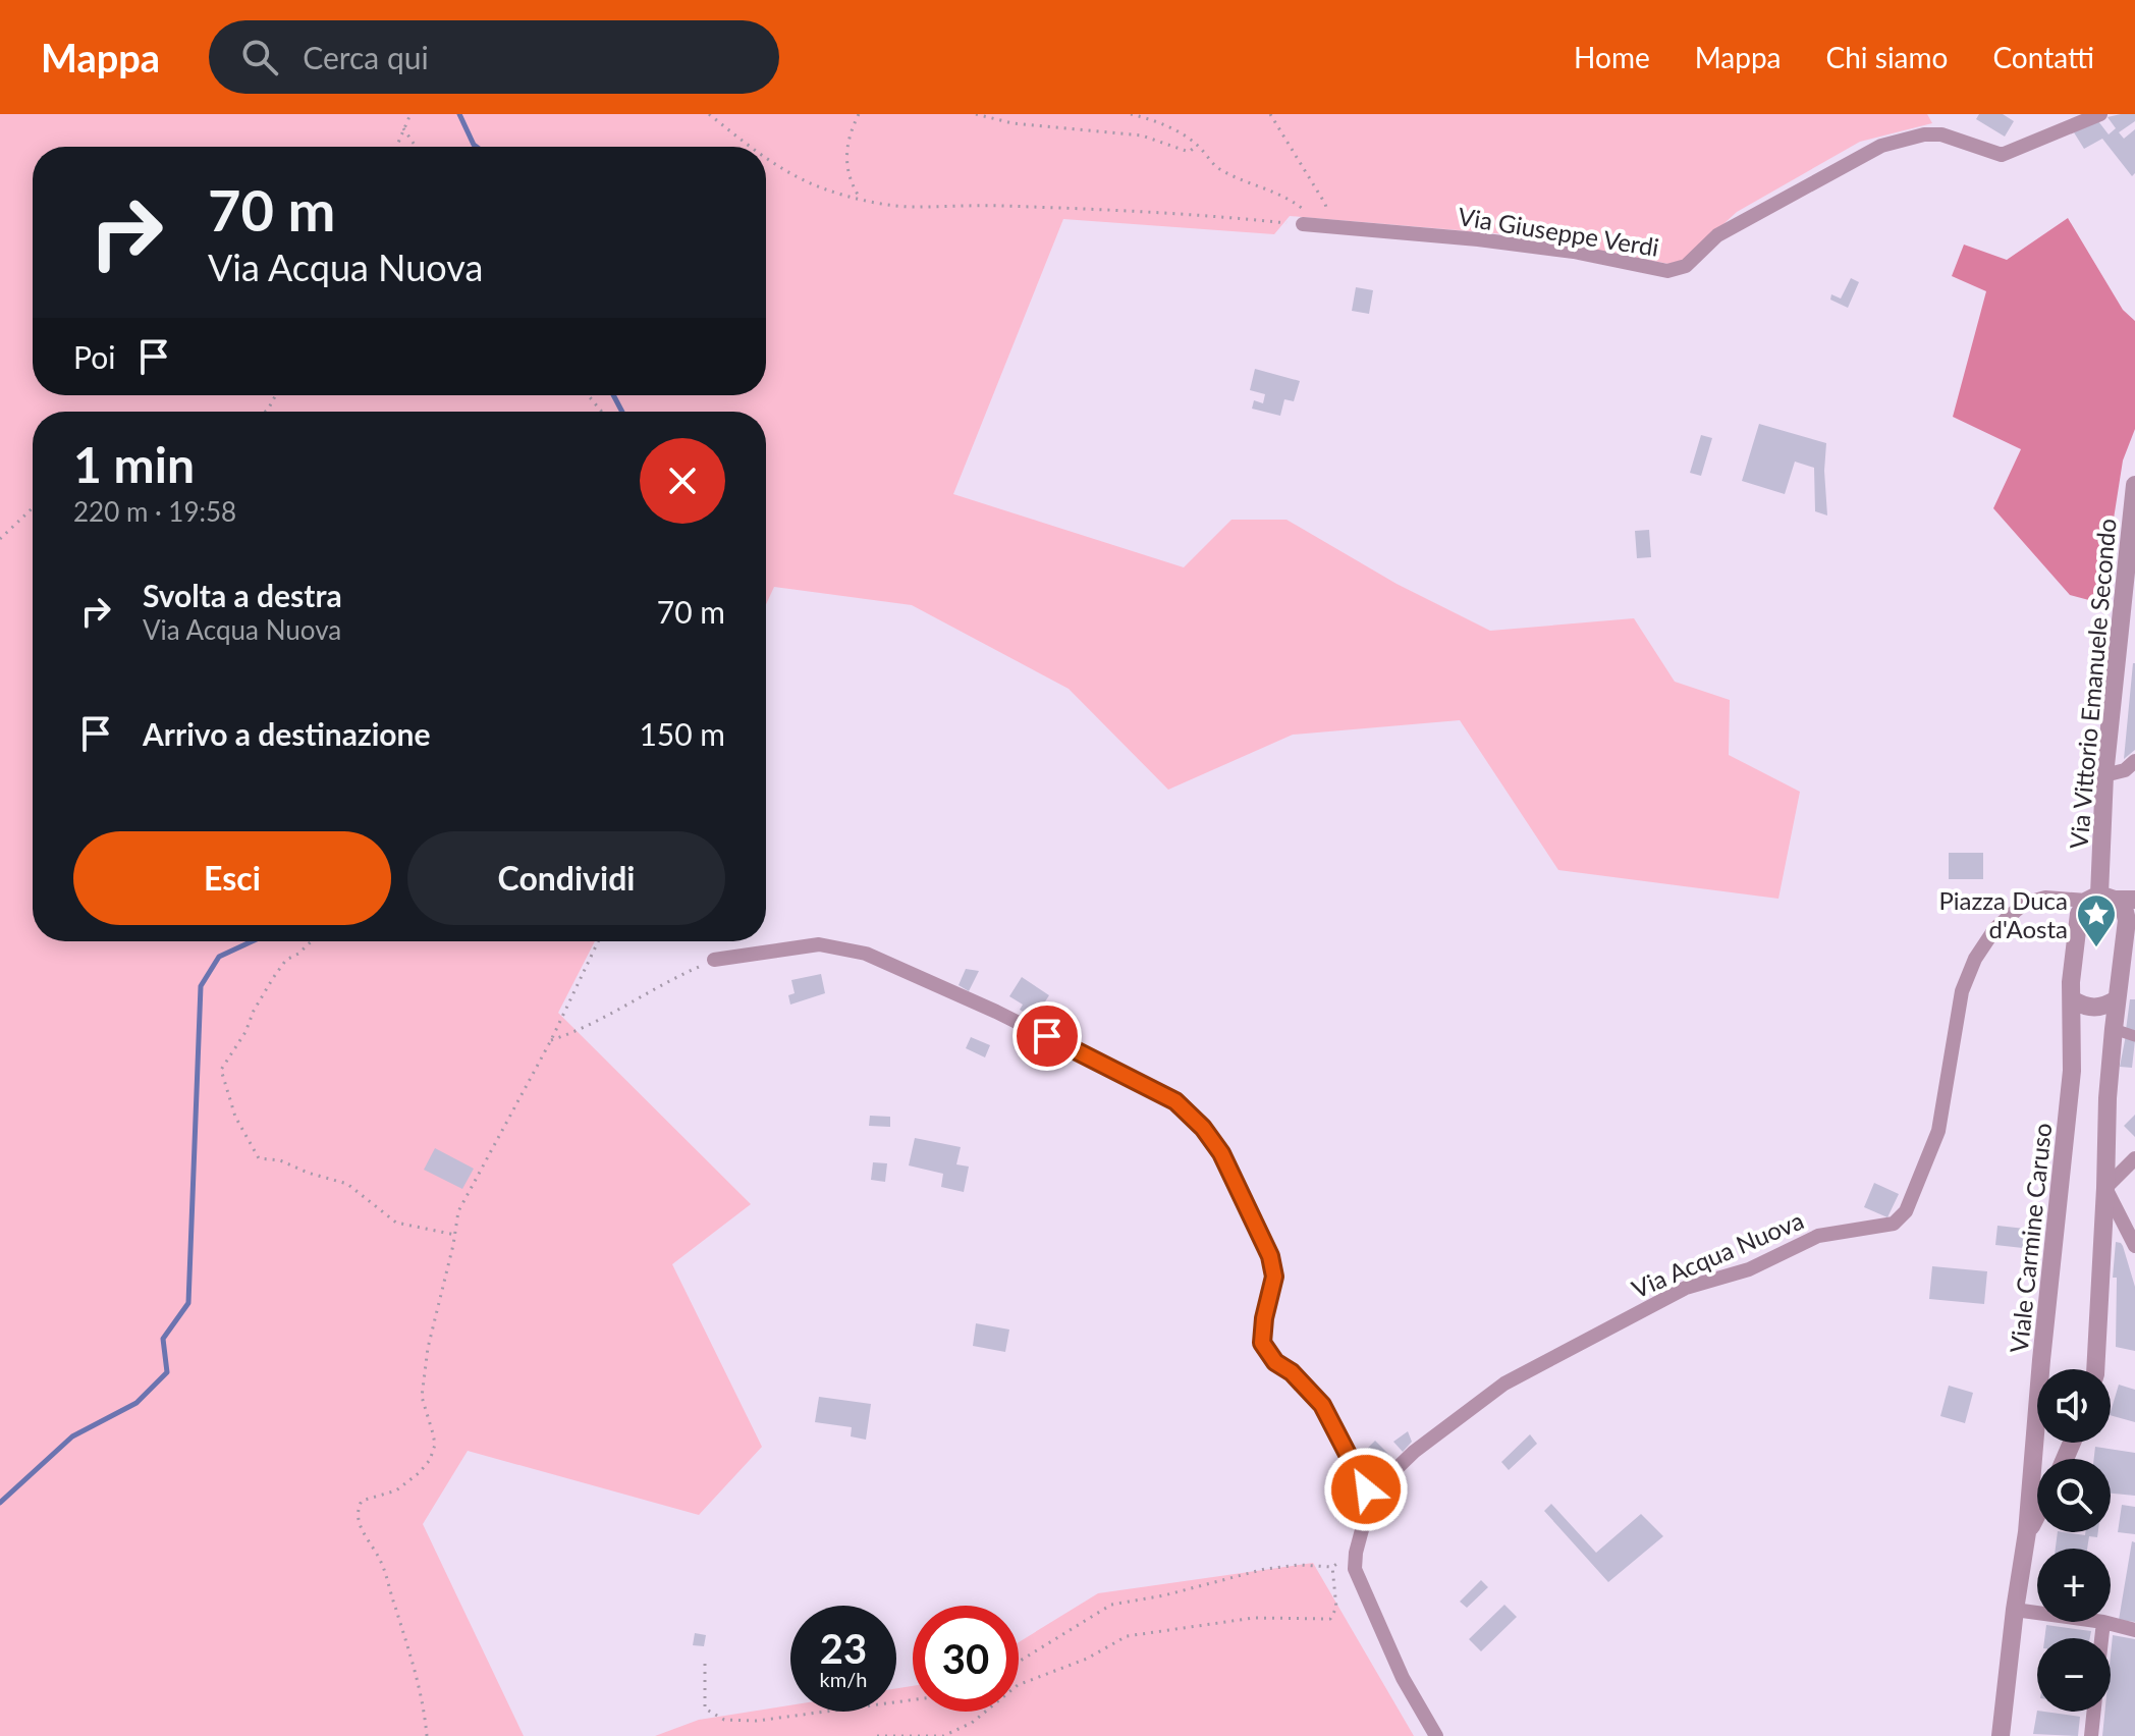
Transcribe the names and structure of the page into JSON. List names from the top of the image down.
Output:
{
  "streets": {
    "street": [
      "Via Giuseppe Verdi",
      "Via Vittorio Emanuele Secondo",
      "Viale Carmine Caruso",
      "Via Acqua Nuova"
    ]
  },
  "crossings": [
    ["Via Vittorio Emanuele Secondo", "Viale Carmine Caruso"],
    ["Via Vittorio Emanuele Secondo", "Via Acqua Nuova"],
    ["Viale Carmine Caruso", "Via Acqua Nuova"]
  ],
  "places": {
    "place": ["Piazza Duca d'Aosta"]
  },
  "page": {
    "header": "Mappa",
    "search": "Cerca qui",
    "nav": [
      "Home",
      "Mappa",
      "Chi siamo",
      "Contatti"
    ],
    "turn": ["70 m", "Via Acqua Nuova"],
    "then": "Poi",
    "heading": ["1 min", "220 m · 19:58"],
    "list": [
      {
        "name": "Svolta a destra",
        "note": "Via Acqua Nuova",
        "value": "70 m"
      },
      {
        "name": "Arrivo a destinazione",
        "value": "150 m"
      }
    ],
    "buttons": ["Esci", "Condividi"],
    "map_buttons": ["+", "−"],
    "speed": "23 km/h",
    "limit": "30"
  }
}
